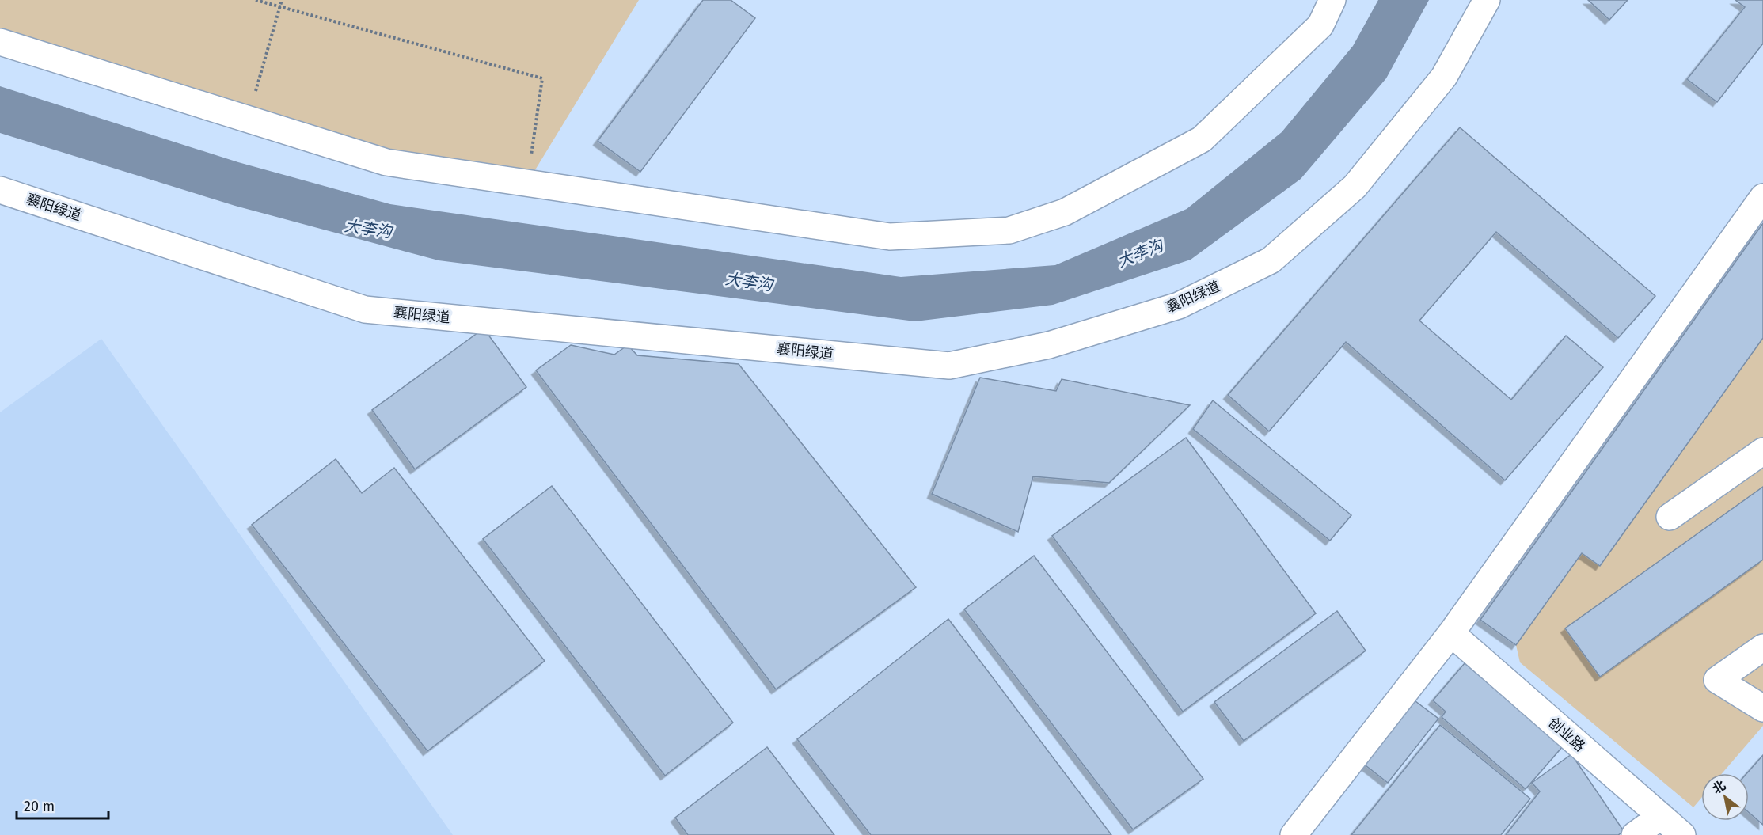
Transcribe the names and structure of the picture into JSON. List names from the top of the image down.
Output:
{
  "streets": {
    "street": ["襄阳绿道", "创业路"]
  },
  "water": ["大李沟"],
  "scale_bar": "20 m",
  "north": "top left"
}
